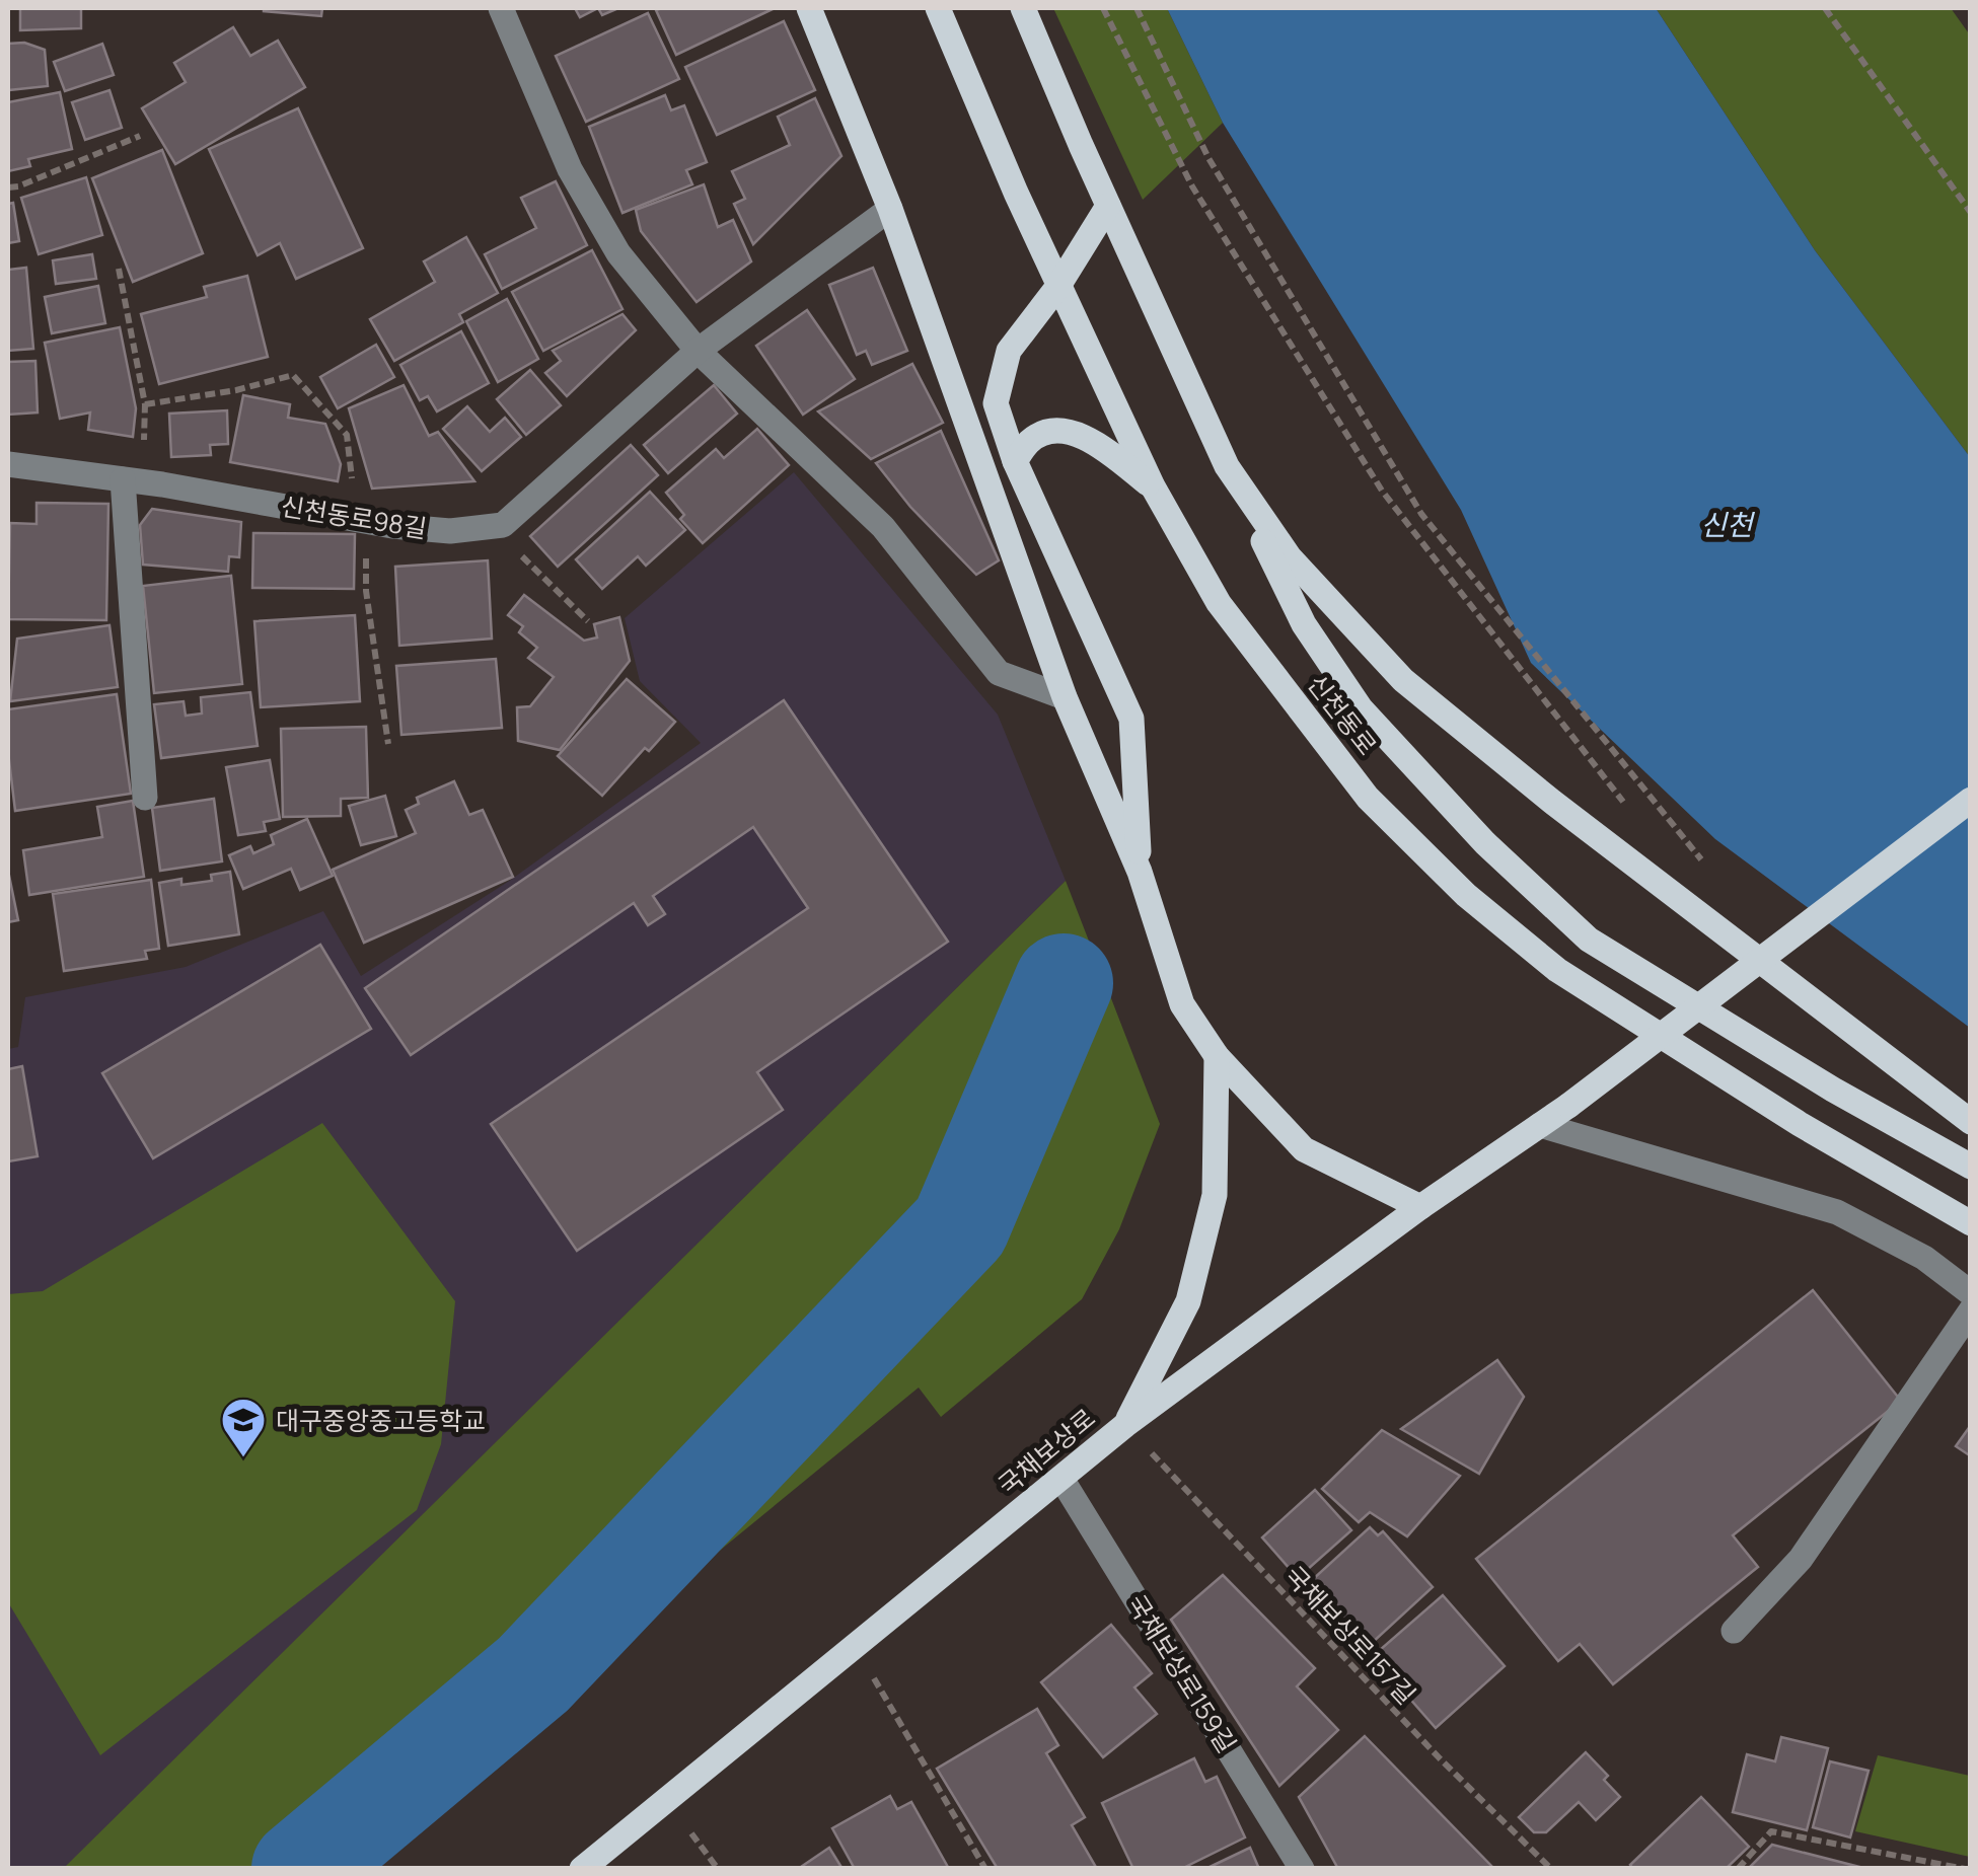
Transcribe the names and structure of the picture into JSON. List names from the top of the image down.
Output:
{
  "streets": {
    "main road": ["신천동로", "국채보상로"],
    "street": ["신천동로98길", "국채보상로159길"],
    "path": ["국채보상로157길"]
  },
  "crossings": [
    ["국채보상로", "국채보상로157길"],
    ["국채보상로", "국채보상로159길"]
  ],
  "water": ["신천"],
  "places": {
    "school or university": ["대구중앙중고등학교"]
  }
}
